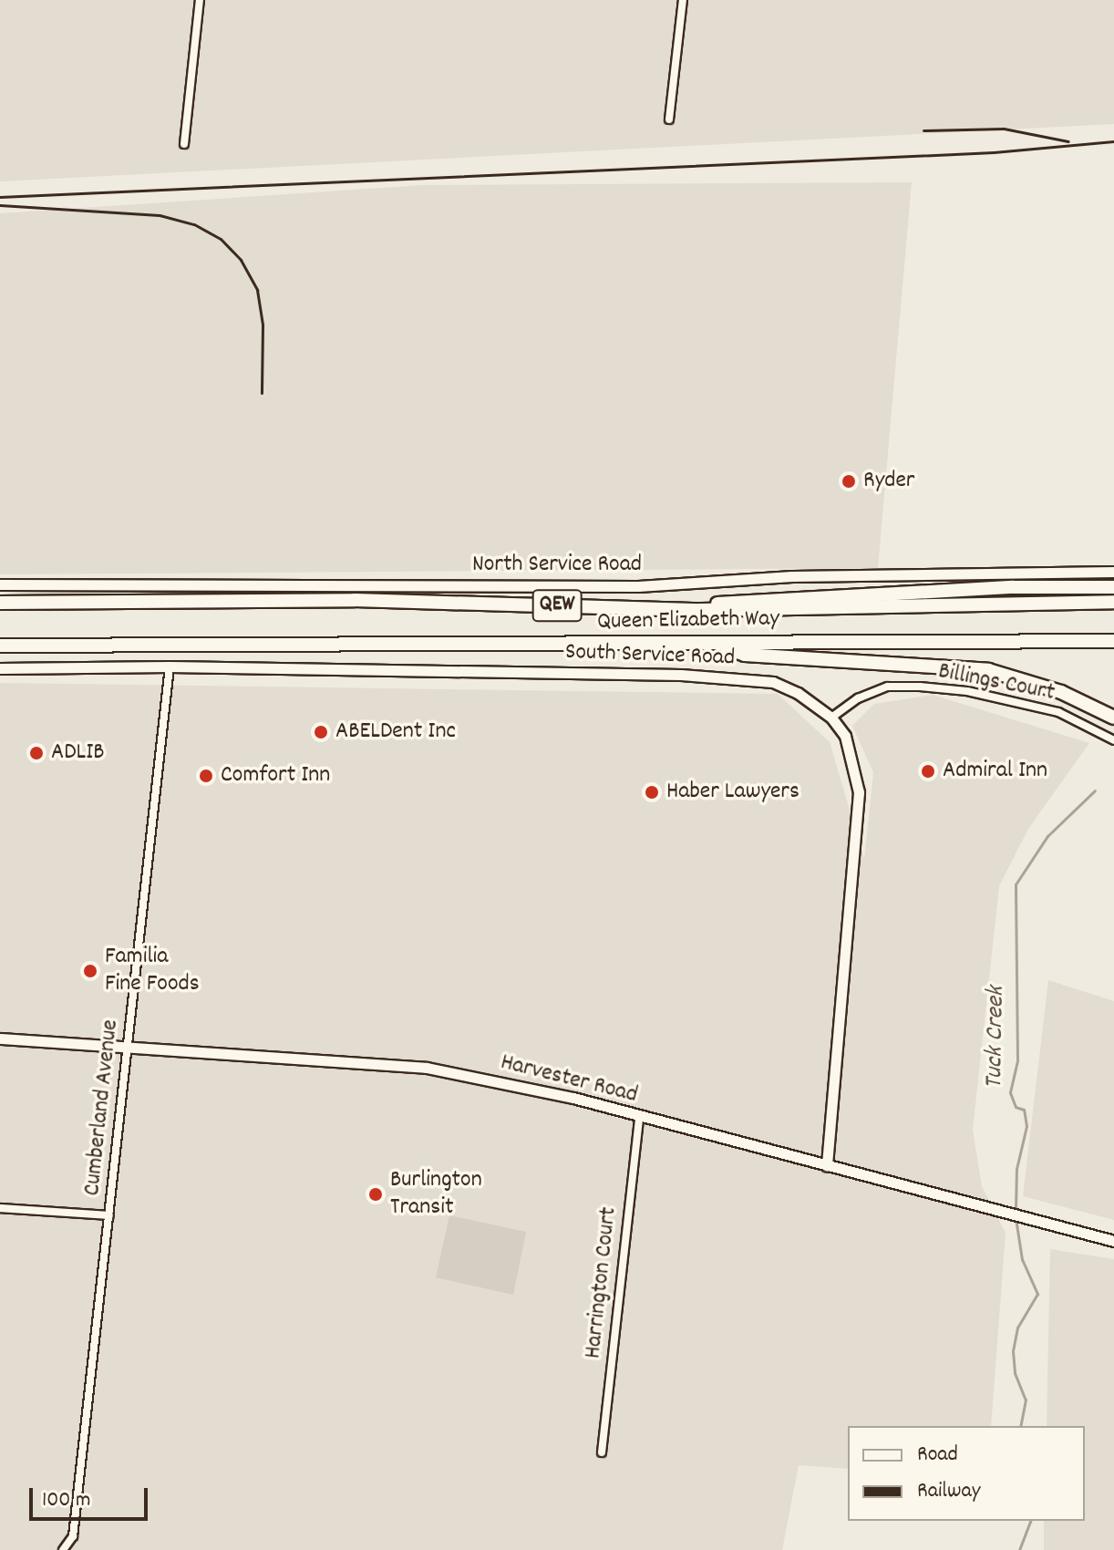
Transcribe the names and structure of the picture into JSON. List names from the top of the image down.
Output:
{
  "streets": {
    "highway": ["QEW", "Queen Elizabeth Way"],
    "street": [
      "North Service Road",
      "South Service Road",
      "Billings Court",
      "Harvester Road",
      "Cumberland Avenue",
      "Harrington Court"
    ]
  },
  "crossings": [
    ["South Service Road", "Billings Court"],
    ["South Service Road", "Harvester Road"],
    ["South Service Road", "Cumberland Avenue"],
    ["Harvester Road", "Cumberland Avenue"],
    ["Harvester Road", "Harrington Court"]
  ],
  "water": ["Tuck Creek"],
  "places": [
    "Ryder",
    "ABELDent Inc",
    "ADLIB",
    "Admiral Inn",
    "Comfort Inn",
    "Haber Lawyers",
    "Familia Fine Foods",
    "Burlington Transit"
  ],
  "legend": ["Road", "Railway"],
  "scale_bar": "100 m"
}
